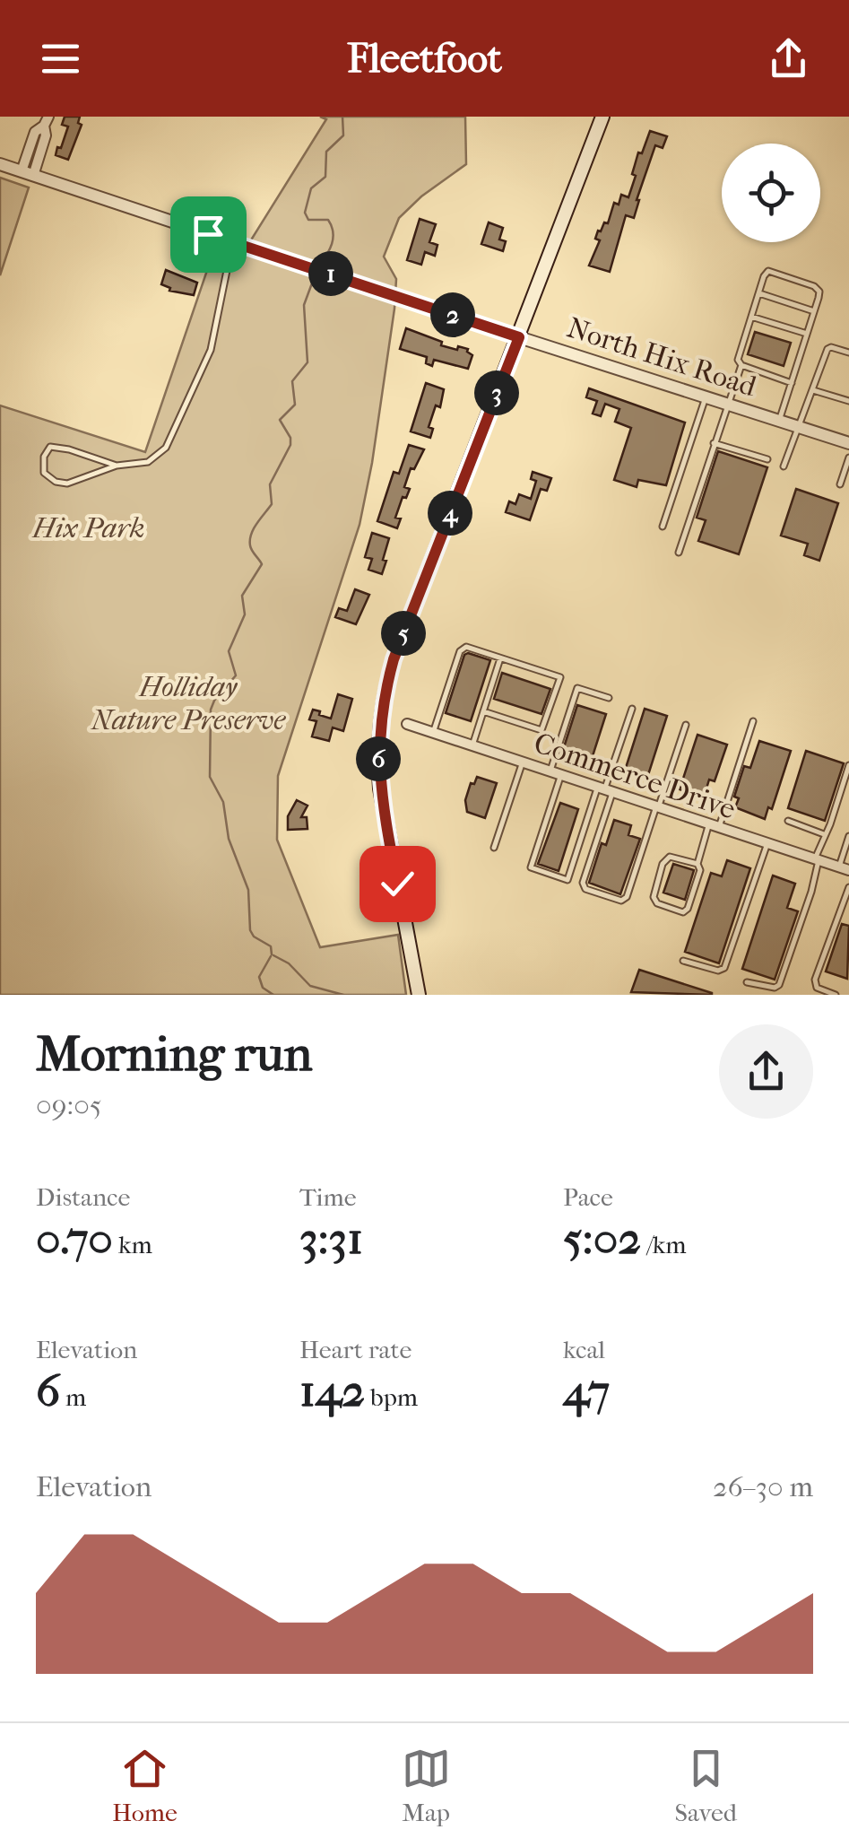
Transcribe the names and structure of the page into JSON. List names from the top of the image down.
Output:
{
  "streets": {
    "street": ["North Hix Road", "Commerce Drive"]
  },
  "parks": ["Hix Park", "Holliday Nature Preserve"],
  "page": {
    "header": "Fleetfoot",
    "pins": [
      "1",
      "2",
      "3",
      "4",
      "5",
      "6"
    ],
    "heading": ["Morning run", "09:05"],
    "stats": [
      ["Distance", "0.70 km"],
      ["Time", "3:31"],
      ["Pace", "5:02 /km"],
      ["Elevation", "6 m"],
      ["Heart rate", "142 bpm"],
      ["kcal", "47"]
    ],
    "chart": ["Elevation", "26–30 m"],
    "tabs": ["Home", "Map", "Saved"]
  }
}
